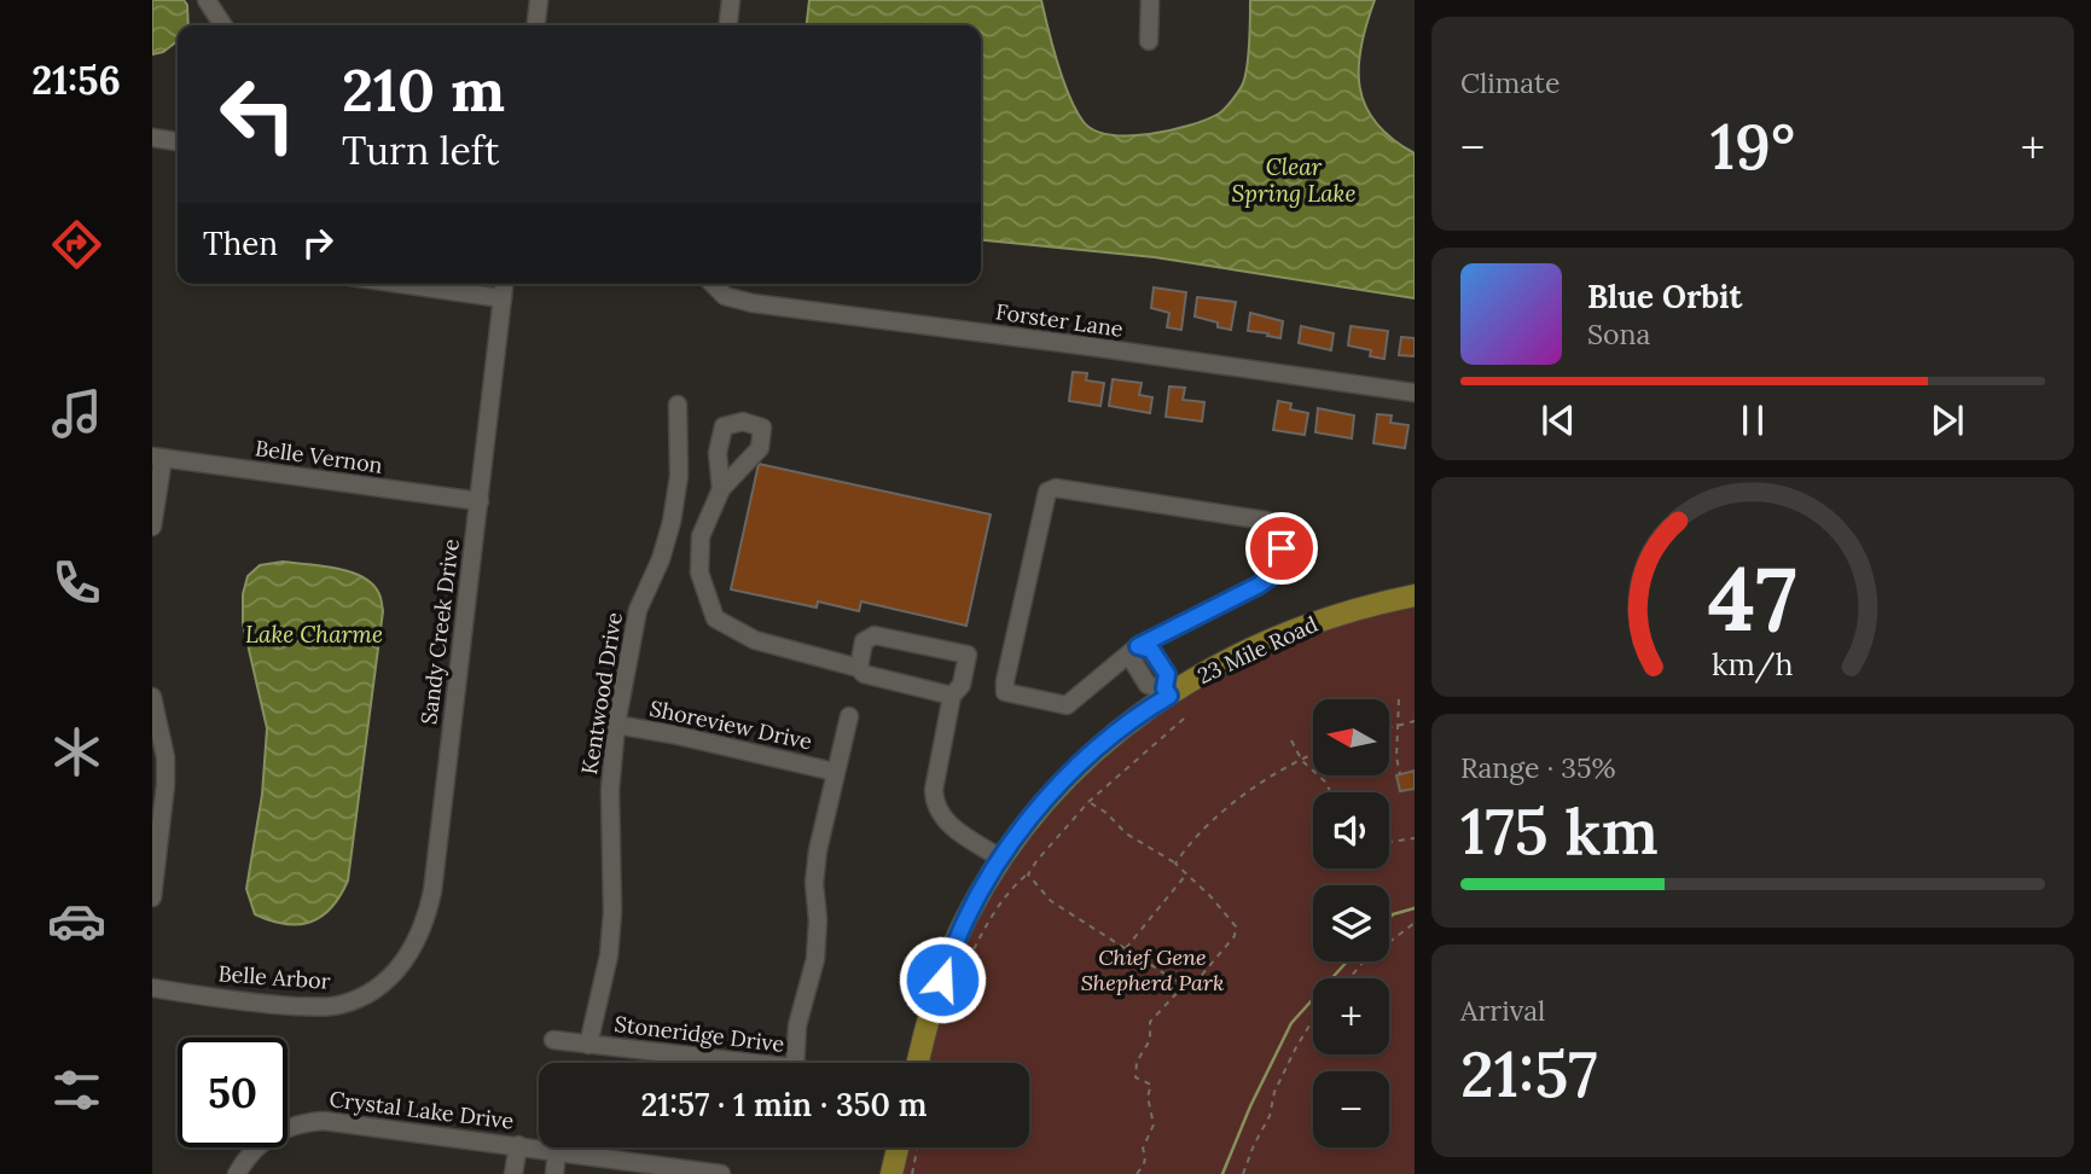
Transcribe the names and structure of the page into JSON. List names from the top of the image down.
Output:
{
  "streets": {
    "main road": ["23 Mile Road"],
    "street": [
      "Forster Lane",
      "Belle Vernon",
      "Sandy Creek Drive",
      "Kentwood Drive",
      "Shoreview Drive",
      "Belle Arbor",
      "Stoneridge Drive",
      "Crystal Lake Drive"
    ]
  },
  "crossings": [
    ["Belle Vernon", "Sandy Creek Drive"],
    ["Sandy Creek Drive", "Belle Arbor"],
    ["Kentwood Drive", "Shoreview Drive"],
    ["Kentwood Drive", "Stoneridge Drive"]
  ],
  "water": ["Clear Spring Lake", "Lake Charme"],
  "parks": ["Chief Gene Shepherd Park"],
  "north": "left",
  "page": {
    "tabs": "21:56",
    "tile": [
      "Climate",
      ["Range · 35%", "175 km"],
      ["Arrival", "21:57"]
    ],
    "turn": ["210 m", "Turn left"],
    "heat": ["−", "19°", "+"],
    "then": "Then",
    "song": ["Blue Orbit", "Sona"],
    "map_buttons": ["+", "−"],
    "limit": "50",
    "trip": "21:57 · 1 min · 350 m",
    "gauge": ["47", "km/h"]
  }
}
